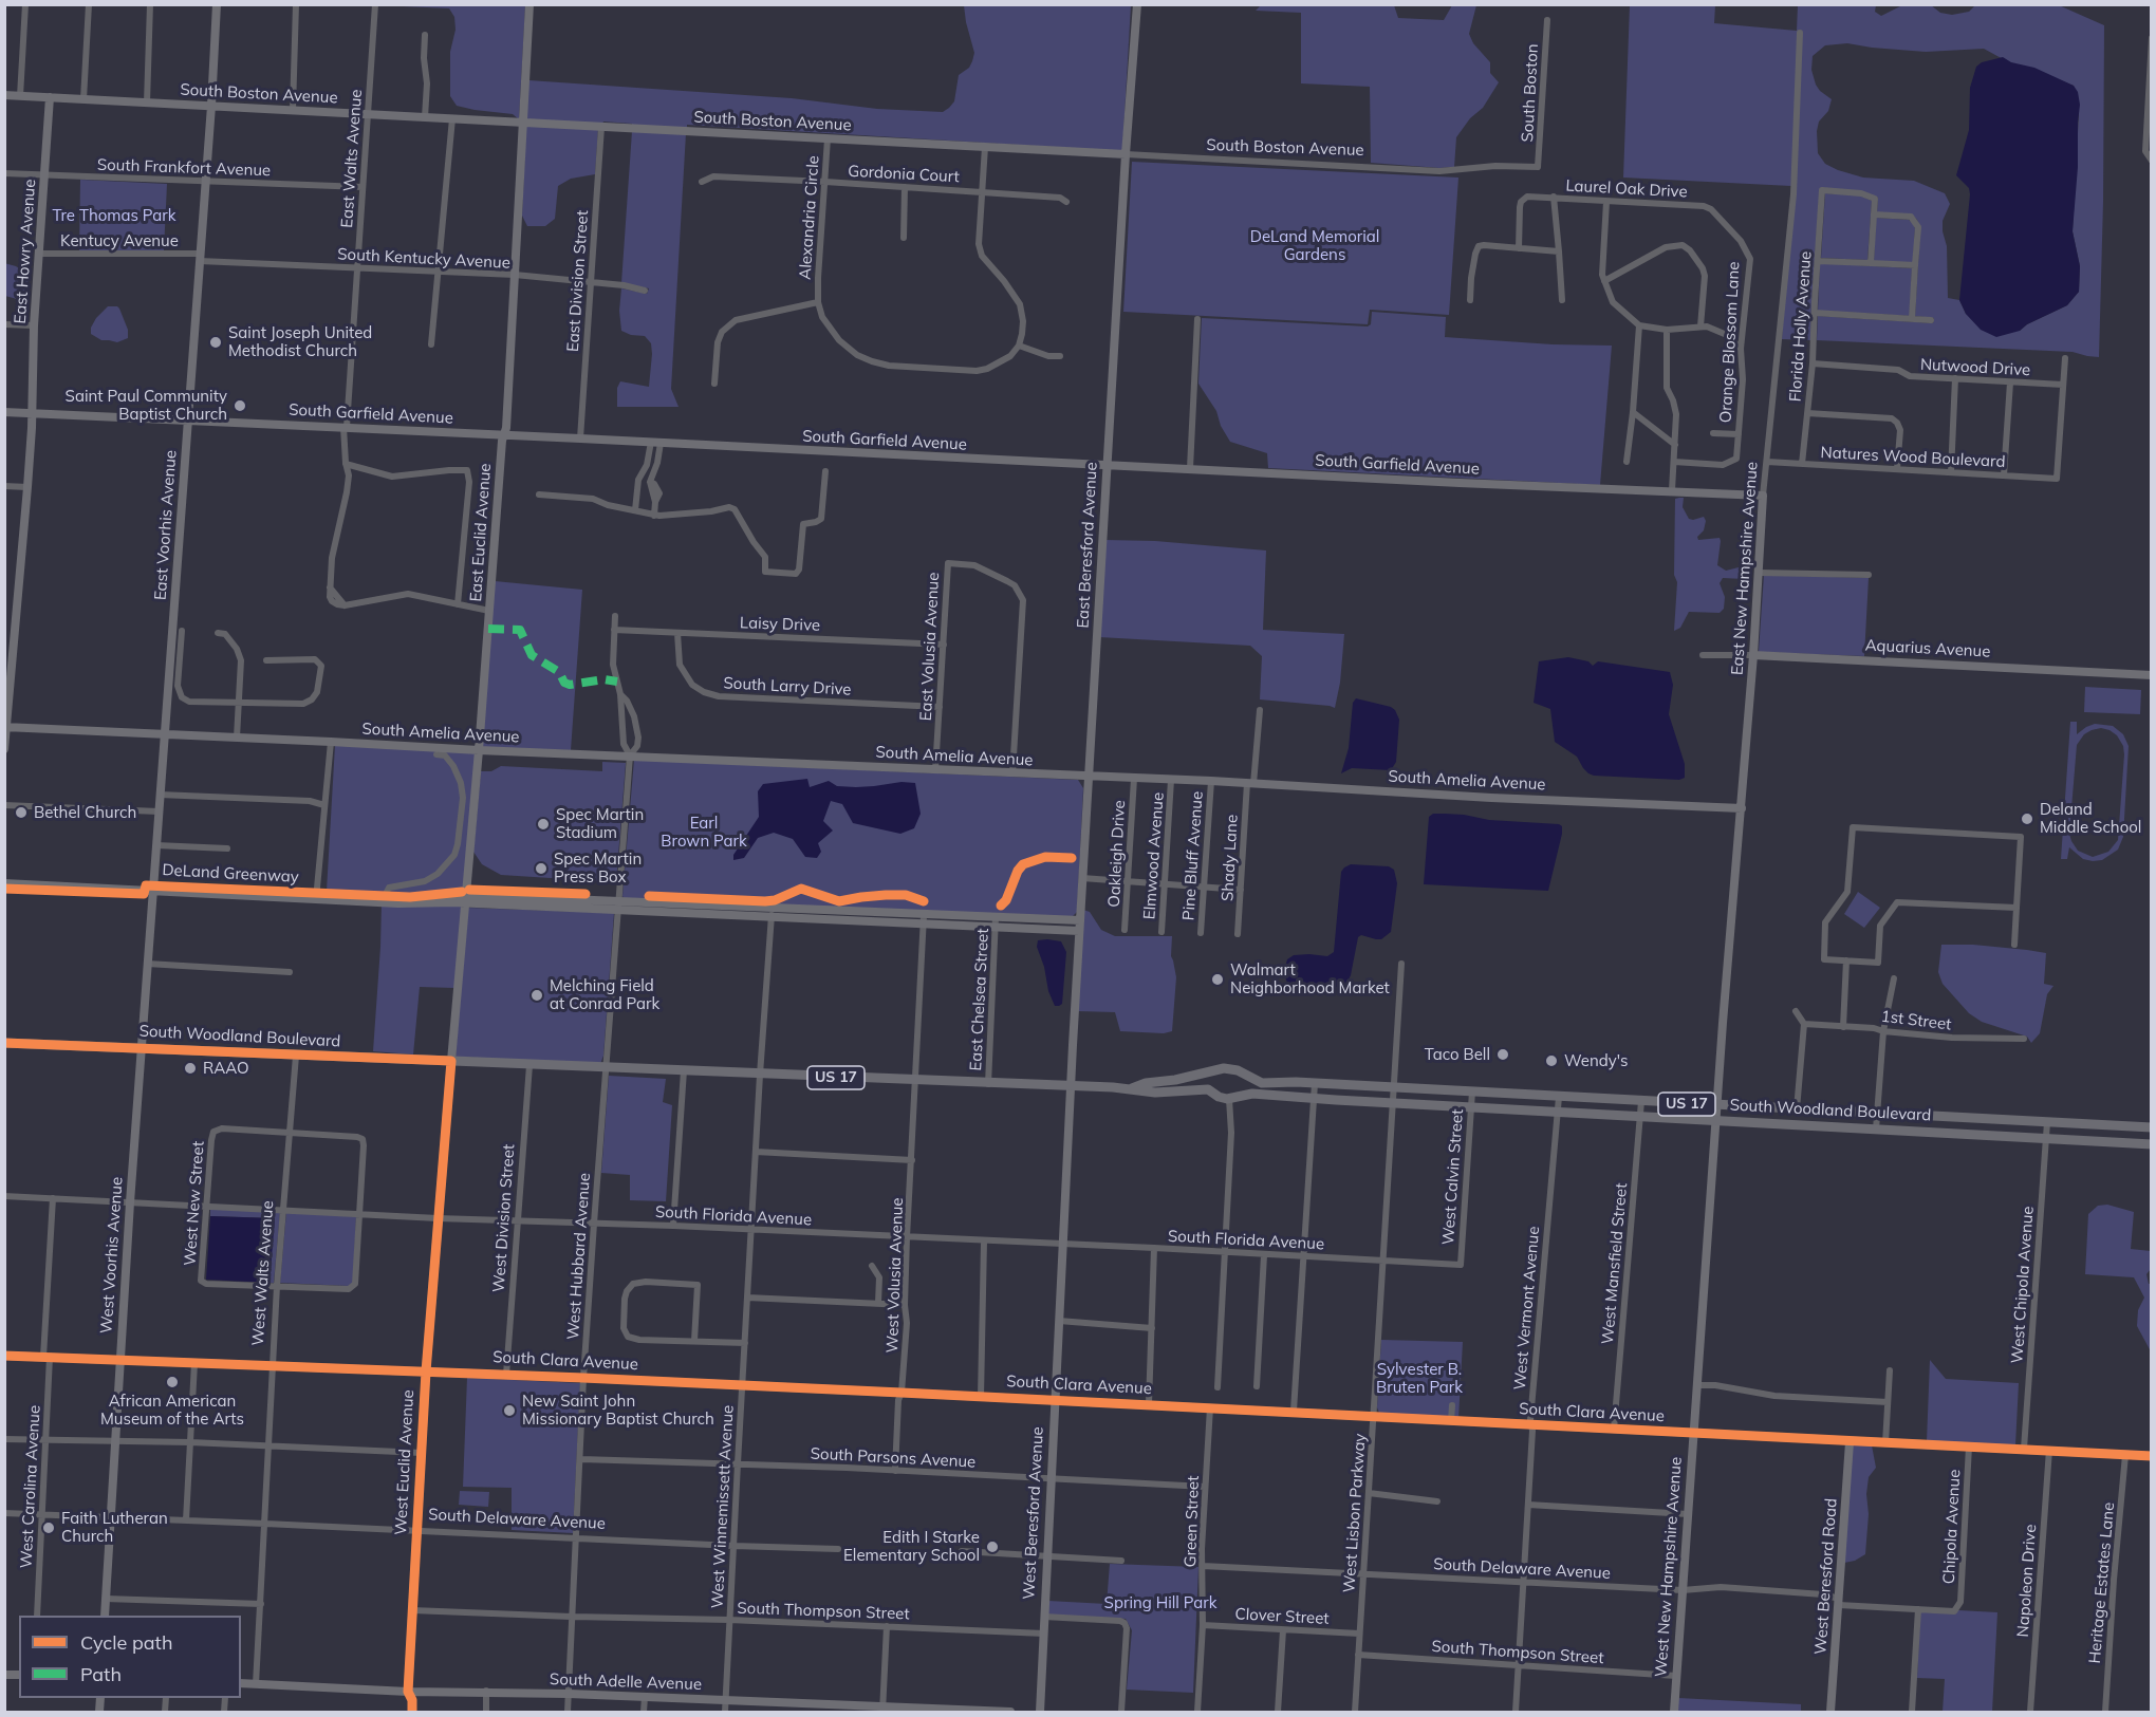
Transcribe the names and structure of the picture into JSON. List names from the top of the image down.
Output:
{
  "streets": {
    "main road": ["South Woodland Boulevard", "US 17"],
    "street": [
      "South Boston",
      "South Boston Avenue",
      "East Walts Avenue",
      "South Frankfort Avenue",
      "Gordonia Court",
      "Laurel Oak Drive",
      "Alexandria Circle",
      "Kentucy Avenue",
      "East Howry Avenue",
      "South Kentucky Avenue",
      "East Division Street",
      "Florida Holly Avenue",
      "Orange Blossom Lane",
      "Nutwood Drive",
      "South Garfield Avenue",
      "Natures Wood Boulevard",
      "East Voorhis Avenue",
      "East Euclid Avenue",
      "East Beresford Avenue",
      "East New Hampshire Avenue",
      "Laisy Drive",
      "East Volusia Avenue",
      "Aquarius Avenue",
      "South Larry Drive",
      "South Amelia Avenue",
      "Oakleigh Drive",
      "Elmwood Avenue",
      "Pine Bluff Avenue",
      "Shady Lane",
      "East Chelsea Street",
      "1st Street",
      "West Calvin Street",
      "West New Street",
      "South Florida Avenue",
      "West Division Street",
      "West Voorhis Avenue",
      "West Hubbard Avenue",
      "West Mansfield Street",
      "West Walts Avenue",
      "West Volusia Avenue",
      "West Chipola Avenue",
      "West Vermont Avenue",
      "South Clara Avenue",
      "South Parsons Avenue",
      "West Euclid Avenue",
      "West Carolina Avenue",
      "West Winnemissett Avenue",
      "West Beresford Avenue",
      "West Lisbon Parkway",
      "South Delaware Avenue",
      "Green Street",
      "Chipola Avenue",
      "West New Hampshire Avenue",
      "West Beresford Road",
      "Napoleon Drive",
      "Heritage Estates Lane",
      "South Thompson Street",
      "Clover Street",
      "South Adelle Avenue"
    ],
    "cycle path": ["DeLand Greenway"]
  },
  "crossings": [
    ["South Boston", "South Boston Avenue"],
    ["South Boston Avenue", "East Walts Avenue"],
    ["South Boston Avenue", "Alexandria Circle"],
    ["South Boston Avenue", "East Howry Avenue"],
    ["South Boston Avenue", "East Division Street"],
    ["South Boston Avenue", "East Voorhis Avenue"],
    ["South Boston Avenue", "East Euclid Avenue"],
    ["South Boston Avenue", "East Beresford Avenue"],
    ["East Walts Avenue", "South Frankfort Avenue"],
    ["East Walts Avenue", "South Kentucky Avenue"],
    ["East Walts Avenue", "South Garfield Avenue"],
    ["South Frankfort Avenue", "East Howry Avenue"],
    ["South Frankfort Avenue", "East Voorhis Avenue"],
    ["Gordonia Court", "Alexandria Circle"],
    ["Laurel Oak Drive", "Orange Blossom Lane"],
    ["Kentucy Avenue", "East Howry Avenue"],
    ["Kentucy Avenue", "South Kentucky Avenue"],
    ["Kentucy Avenue", "East Voorhis Avenue"],
    ["East Howry Avenue", "South Garfield Avenue"],
    ["East Howry Avenue", "South Amelia Avenue"],
    ["South Kentucky Avenue", "East Division Street"],
    ["South Kentucky Avenue", "East Voorhis Avenue"],
    ["South Kentucky Avenue", "East Euclid Avenue"],
    ["East Division Street", "South Garfield Avenue"],
    ["Florida Holly Avenue", "Nutwood Drive"],
    ["Florida Holly Avenue", "Natures Wood Boulevard"],
    ["Nutwood Drive", "Natures Wood Boulevard"],
    ["South Garfield Avenue", "East Voorhis Avenue"],
    ["South Garfield Avenue", "East Euclid Avenue"],
    ["South Garfield Avenue", "East Beresford Avenue"],
    ["South Garfield Avenue", "East New Hampshire Avenue"],
    ["Natures Wood Boulevard", "East New Hampshire Avenue"],
    ["East Voorhis Avenue", "South Amelia Avenue"],
    ["East Voorhis Avenue", "South Woodland Boulevard"],
    ["East Voorhis Avenue", "West Voorhis Avenue"],
    ["East Euclid Avenue", "South Amelia Avenue"],
    ["East Euclid Avenue", "South Woodland Boulevard"],
    ["East Euclid Avenue", "West Euclid Avenue"],
    ["East Beresford Avenue", "South Amelia Avenue"],
    ["East Beresford Avenue", "South Woodland Boulevard"],
    ["East Beresford Avenue", "West Beresford Avenue"],
    ["East New Hampshire Avenue", "Aquarius Avenue"],
    ["East New Hampshire Avenue", "South Amelia Avenue"],
    ["East New Hampshire Avenue", "South Woodland Boulevard"],
    ["East New Hampshire Avenue", "West New Hampshire Avenue"],
    ["Laisy Drive", "East Volusia Avenue"],
    ["Laisy Drive", "South Larry Drive"],
    ["East Volusia Avenue", "South Larry Drive"],
    ["East Volusia Avenue", "South Amelia Avenue"],
    ["South Amelia Avenue", "Oakleigh Drive"],
    ["South Amelia Avenue", "Elmwood Avenue"],
    ["South Amelia Avenue", "Pine Bluff Avenue"],
    ["South Amelia Avenue", "Shady Lane"],
    ["South Amelia Avenue", "West Hubbard Avenue"],
    ["East Chelsea Street", "South Woodland Boulevard"],
    ["South Woodland Boulevard", "West Calvin Street"],
    ["South Woodland Boulevard", "West Division Street"],
    ["South Woodland Boulevard", "West Voorhis Avenue"],
    ["South Woodland Boulevard", "West Hubbard Avenue"],
    ["South Woodland Boulevard", "West Mansfield Street"],
    ["South Woodland Boulevard", "West Walts Avenue"],
    ["South Woodland Boulevard", "West Volusia Avenue"],
    ["South Woodland Boulevard", "West Chipola Avenue"],
    ["South Woodland Boulevard", "West Vermont Avenue"],
    ["South Woodland Boulevard", "West Euclid Avenue"],
    ["South Woodland Boulevard", "West Winnemissett Avenue"],
    ["South Woodland Boulevard", "West Beresford Avenue"],
    ["South Woodland Boulevard", "West Lisbon Parkway"],
    ["South Woodland Boulevard", "West New Hampshire Avenue"],
    ["West Calvin Street", "South Florida Avenue"],
    ["West New Street", "South Florida Avenue"],
    ["West New Street", "West Walts Avenue"],
    ["South Florida Avenue", "West Division Street"],
    ["South Florida Avenue", "West Voorhis Avenue"],
    ["South Florida Avenue", "West Hubbard Avenue"],
    ["South Florida Avenue", "West Walts Avenue"],
    ["South Florida Avenue", "West Volusia Avenue"],
    ["South Florida Avenue", "West Euclid Avenue"],
    ["South Florida Avenue", "West Carolina Avenue"],
    ["South Florida Avenue", "West Winnemissett Avenue"],
    ["South Florida Avenue", "West Beresford Avenue"],
    ["South Florida Avenue", "West Lisbon Parkway"],
    ["West Division Street", "South Clara Avenue"],
    ["West Voorhis Avenue", "South Clara Avenue"],
    ["West Voorhis Avenue", "South Delaware Avenue"],
    ["West Hubbard Avenue", "South Clara Avenue"],
    ["West Hubbard Avenue", "South Parsons Avenue"],
    ["West Hubbard Avenue", "South Delaware Avenue"],
    ["West Hubbard Avenue", "South Thompson Street"],
    ["West Hubbard Avenue", "South Adelle Avenue"],
    ["West Mansfield Street", "South Clara Avenue"],
    ["West Walts Avenue", "South Clara Avenue"],
    ["West Walts Avenue", "South Delaware Avenue"],
    ["West Walts Avenue", "South Adelle Avenue"],
    ["West Volusia Avenue", "South Clara Avenue"],
    ["West Volusia Avenue", "South Parsons Avenue"],
    ["West Chipola Avenue", "South Clara Avenue"],
    ["West Vermont Avenue", "South Clara Avenue"],
    ["West Vermont Avenue", "South Delaware Avenue"],
    ["West Vermont Avenue", "South Thompson Street"],
    ["South Clara Avenue", "West Euclid Avenue"],
    ["South Clara Avenue", "West Carolina Avenue"],
    ["South Clara Avenue", "West Winnemissett Avenue"],
    ["South Clara Avenue", "West Beresford Avenue"],
    ["South Clara Avenue", "West Lisbon Parkway"],
    ["South Clara Avenue", "Green Street"],
    ["South Clara Avenue", "Chipola Avenue"],
    ["South Clara Avenue", "West New Hampshire Avenue"],
    ["South Clara Avenue", "West Beresford Road"],
    ["South Clara Avenue", "Napoleon Drive"],
    ["South Clara Avenue", "Heritage Estates Lane"],
    ["South Parsons Avenue", "West Winnemissett Avenue"],
    ["South Parsons Avenue", "West Beresford Avenue"],
    ["South Parsons Avenue", "Green Street"],
    ["West Euclid Avenue", "South Delaware Avenue"],
    ["West Euclid Avenue", "South Thompson Street"],
    ["West Euclid Avenue", "South Adelle Avenue"],
    ["West Carolina Avenue", "South Delaware Avenue"],
    ["West Winnemissett Avenue", "South Delaware Avenue"],
    ["West Winnemissett Avenue", "South Thompson Street"],
    ["West Winnemissett Avenue", "South Adelle Avenue"],
    ["West Beresford Avenue", "South Thompson Street"],
    ["West Lisbon Parkway", "South Delaware Avenue"],
    ["West Lisbon Parkway", "South Thompson Street"],
    ["West Lisbon Parkway", "Clover Street"],
    ["South Delaware Avenue", "Green Street"],
    ["South Delaware Avenue", "Chipola Avenue"],
    ["South Delaware Avenue", "West New Hampshire Avenue"],
    ["South Delaware Avenue", "West Beresford Road"],
    ["Green Street", "Clover Street"],
    ["West New Hampshire Avenue", "South Thompson Street"]
  ],
  "parks": [
    "Tre Thomas Park",
    "DeLand Memorial Gardens",
    "Earl Brown Park",
    "Sylvester B. Bruten Park",
    "Spring Hill Park"
  ],
  "places": [
    "Saint Joseph United Methodist Church",
    "Saint Paul Community Baptist Church",
    "Bethel Church",
    "Deland Middle School",
    "Spec Martin Stadium",
    "Spec Martin Press Box",
    "Walmart Neighborhood Market",
    "Melching Field at Conrad Park",
    "Taco Bell",
    "Wendy's",
    "RAAO",
    "African American Museum of the Arts",
    "New Saint John Missionary Baptist Church",
    "Faith Lutheran Church",
    "Edith I Starke Elementary School"
  ],
  "legend": ["Cycle path", "Path"]
}
